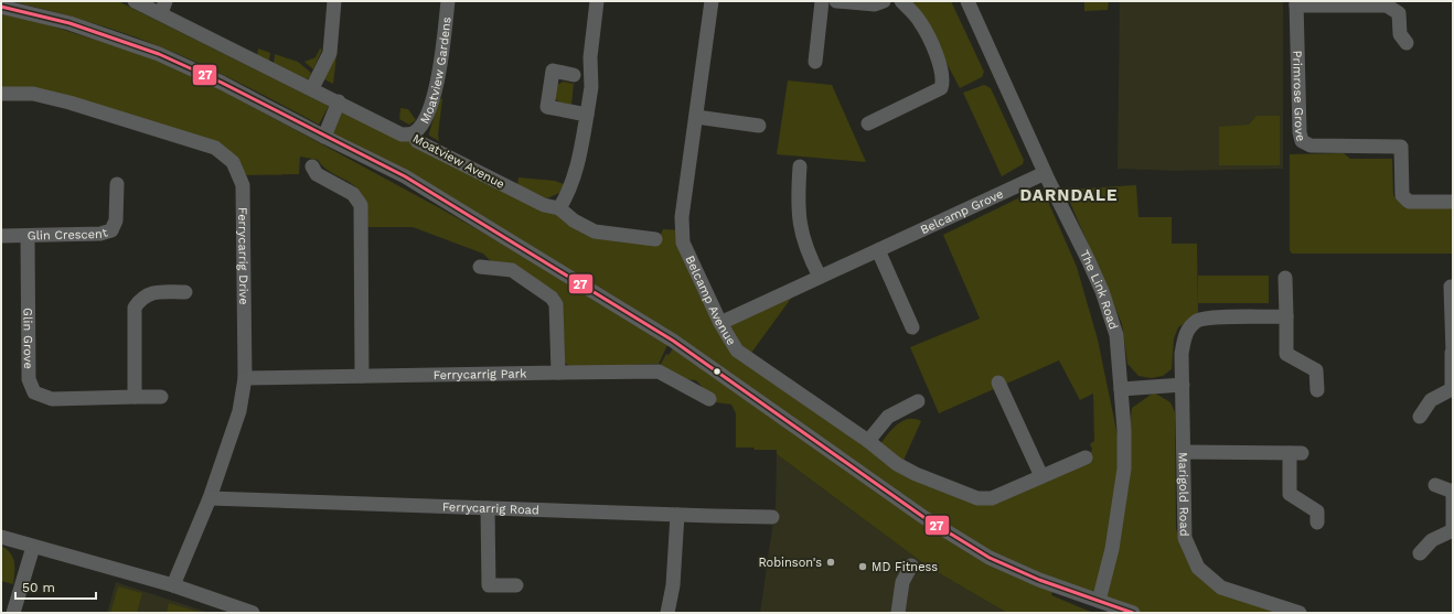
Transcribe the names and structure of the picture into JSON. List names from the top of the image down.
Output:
{
  "streets": {
    "street": [
      "Moatview Gardens",
      "Primrose Grove",
      "Moatview Avenue",
      "Belcamp Grove",
      "Glin Crescent",
      "Ferrycarrig Drive",
      "The Link Road",
      "Belcamp Avenue",
      "Glin Grove",
      "Ferrycarrig Park",
      "Marigold Road",
      "Ferrycarrig Road"
    ]
  },
  "crossings": [
    ["Moatview Gardens", "Moatview Avenue"],
    ["Belcamp Grove", "The Link Road"],
    ["Belcamp Grove", "Belcamp Avenue"],
    ["Glin Crescent", "Glin Grove"],
    ["Ferrycarrig Drive", "Ferrycarrig Park"],
    ["Ferrycarrig Drive", "Ferrycarrig Road"]
  ],
  "districts": ["DARNDALE"],
  "places": ["Robinson's", "MD Fitness"],
  "lines": ["transit line 27"],
  "scale_bar": "50 m"
}
